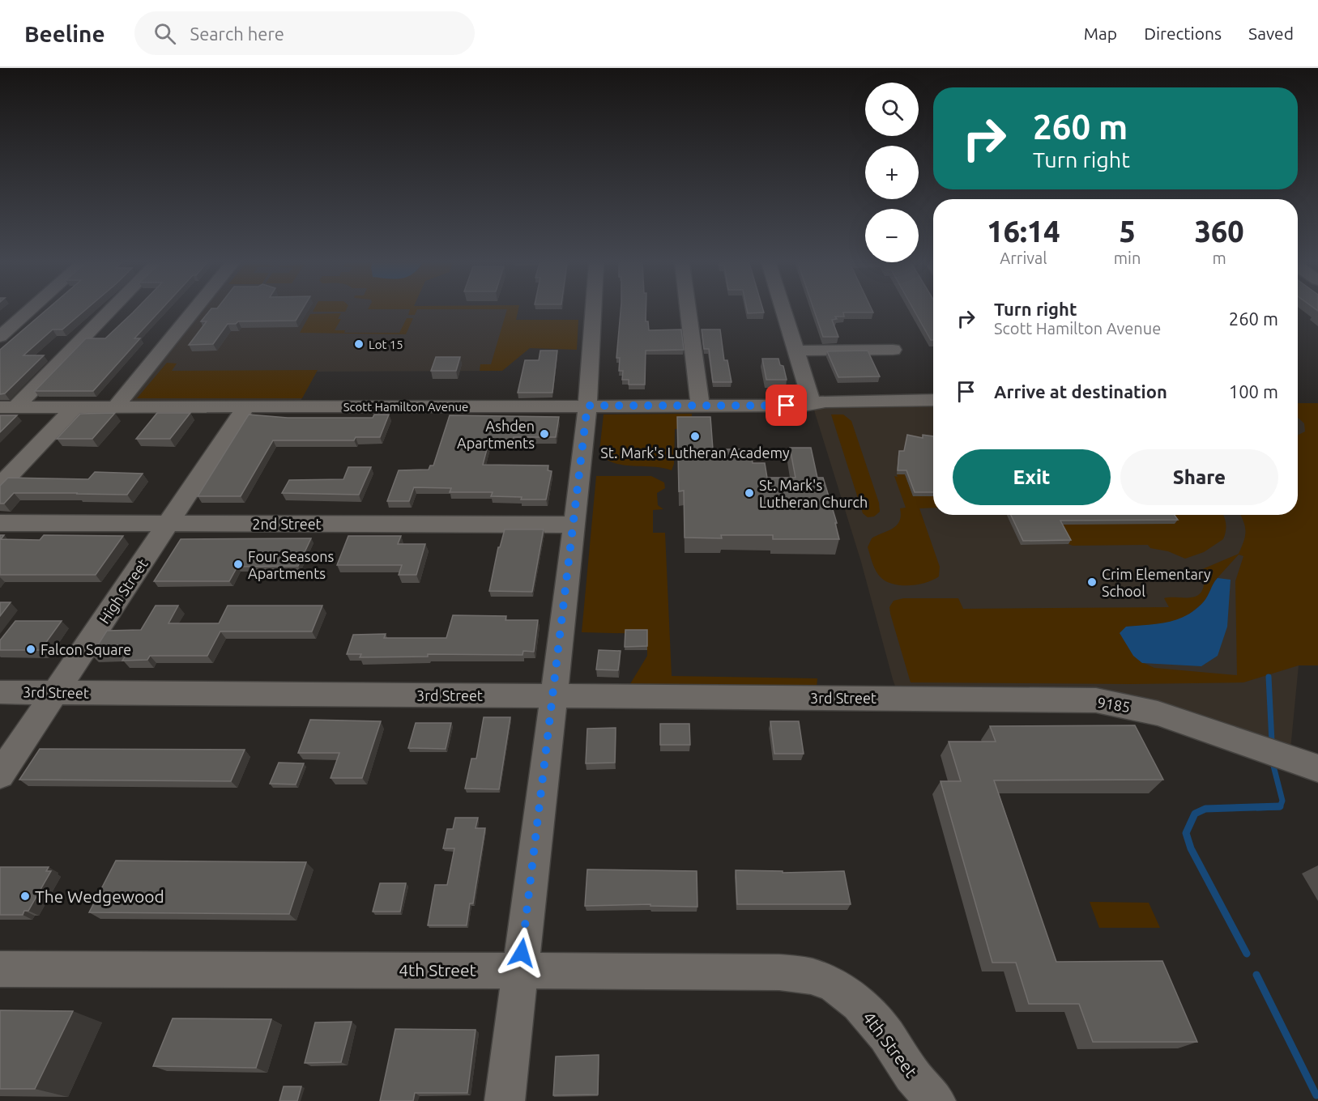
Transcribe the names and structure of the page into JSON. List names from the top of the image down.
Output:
{
  "streets": {
    "street": [
      "Scott Hamilton Avenue",
      "2nd Street",
      "High Street",
      "3rd Street",
      "9185",
      "4th Street"
    ]
  },
  "crossings": [
    ["Scott Hamilton Avenue", "High Street"],
    ["2nd Street", "High Street"],
    ["High Street", "3rd Street"],
    ["3rd Street", "9185"]
  ],
  "places": [
    "Lot 15",
    "Ashden Apartments",
    "St. Mark's Lutheran Academy",
    "St. Mark's Lutheran Church",
    "Four Seasons Apartments",
    "Crim Elementary School",
    "Falcon Square",
    "The Wedgewood"
  ],
  "page": {
    "header": "Beeline",
    "search": "Search here",
    "nav": ["Map", "Directions", "Saved"],
    "map_buttons": ["+", "−"],
    "turn": ["260 m", "Turn right"],
    "eta": [
      "16:14",
      "Arrival",
      "5",
      "min",
      "360",
      "m"
    ],
    "list": [
      {
        "name": "Turn right",
        "note": "Scott Hamilton Avenue",
        "value": "260 m"
      },
      {
        "name": "Arrive at destination",
        "value": "100 m"
      }
    ],
    "buttons": ["Exit", "Share"]
  }
}
